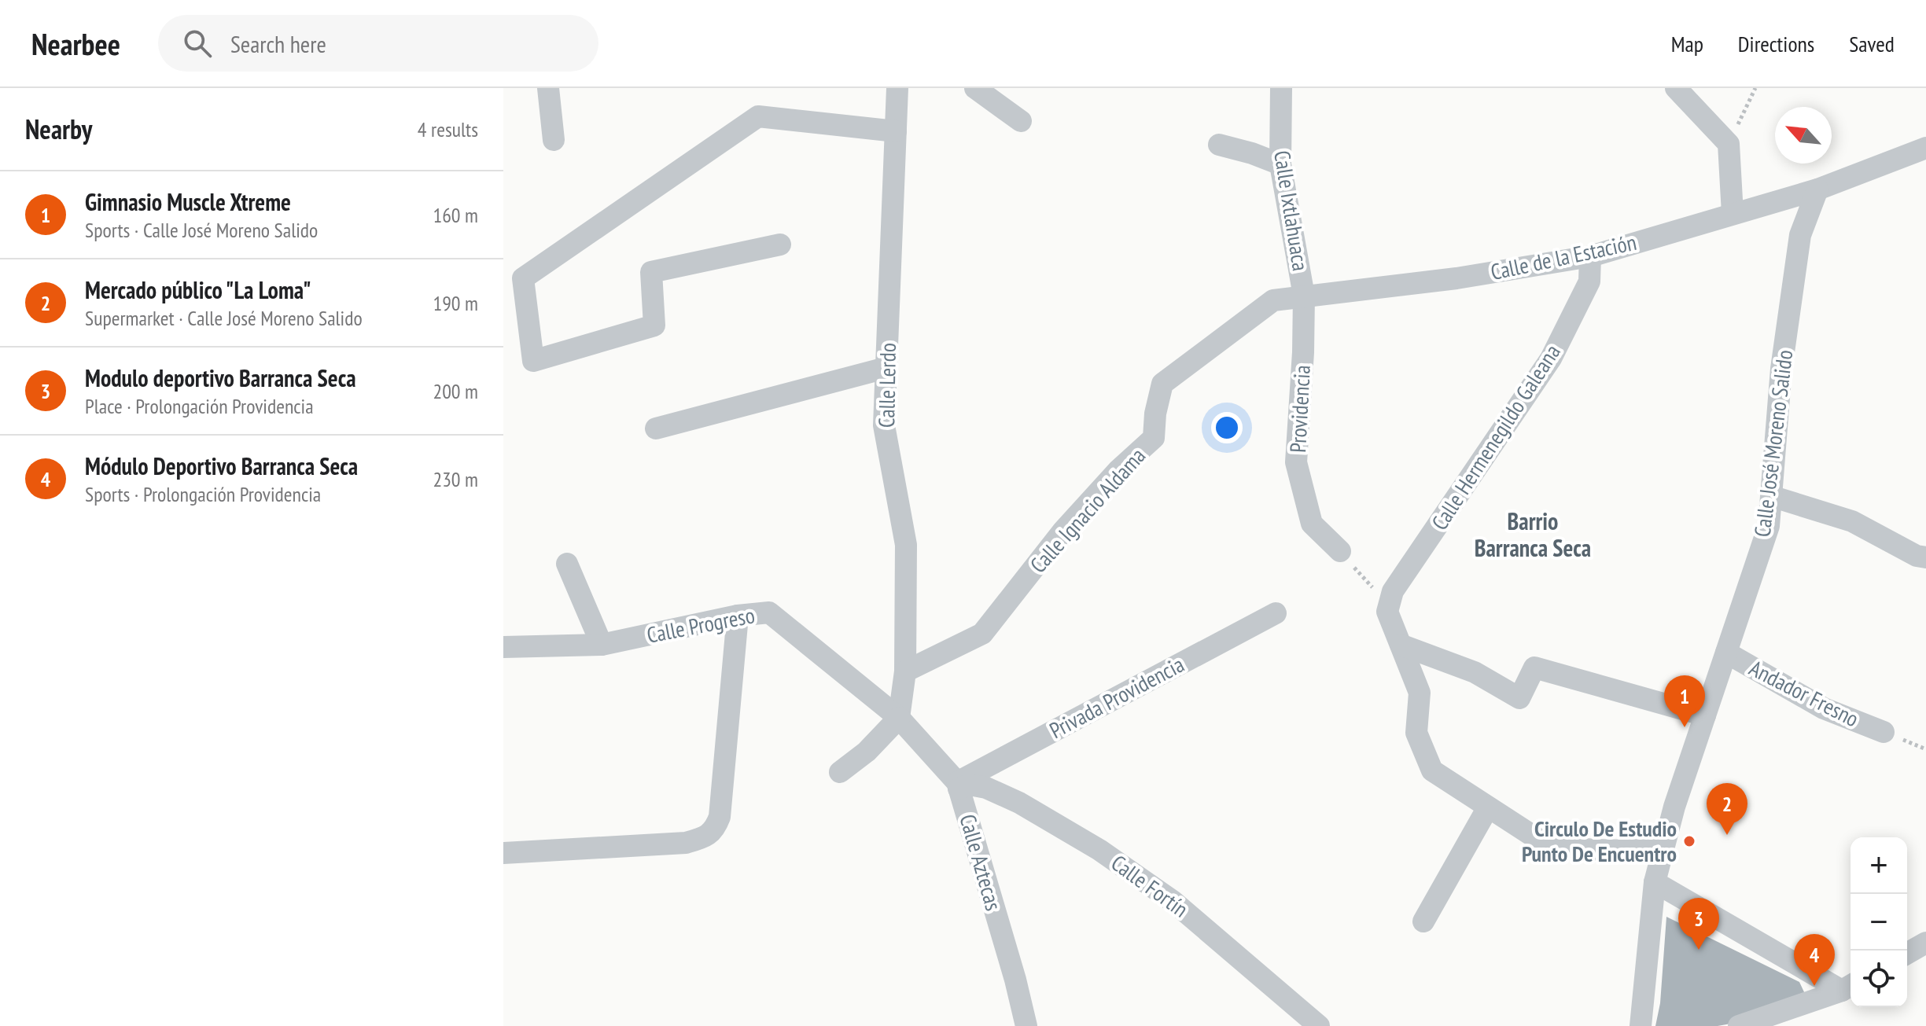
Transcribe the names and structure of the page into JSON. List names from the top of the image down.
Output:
{
  "streets": {
    "street": [
      "Calle Ixtlahuaca",
      "Calle de la Estación",
      "Calle Lerdo",
      "Providencia",
      "Calle Hermenegildo Galeana",
      "Calle José Moreno Salido",
      "Calle Ignacio Aldama",
      "Calle Progreso",
      "Andador Fresno",
      "Privada Providencia",
      "Calle Aztecas",
      "Calle Fortín"
    ]
  },
  "crossings": [
    ["Calle Ixtlahuaca", "Calle de la Estación"],
    ["Calle Ixtlahuaca", "Providencia"],
    ["Calle Ixtlahuaca", "Calle Ignacio Aldama"],
    ["Calle de la Estación", "Providencia"],
    ["Calle de la Estación", "Calle Hermenegildo Galeana"],
    ["Calle de la Estación", "Calle José Moreno Salido"],
    ["Calle de la Estación", "Calle Ignacio Aldama"],
    ["Calle Lerdo", "Calle Ignacio Aldama"],
    ["Calle Lerdo", "Calle Progreso"],
    ["Calle Lerdo", "Calle Aztecas"],
    ["Providencia", "Calle Ignacio Aldama"],
    ["Calle José Moreno Salido", "Andador Fresno"],
    ["Calle Progreso", "Calle Aztecas"],
    ["Privada Providencia", "Calle Aztecas"],
    ["Privada Providencia", "Calle Fortín"],
    ["Calle Aztecas", "Calle Fortín"]
  ],
  "districts": ["Barrio Barranca Seca"],
  "places": ["Circulo De Estudio Punto De Encuentro"],
  "north": "top left",
  "page": {
    "header": "Nearbee",
    "search": "Search here",
    "nav": ["Map", "Directions", "Saved"],
    "heading": ["Nearby", "4 results"],
    "list": [
      {
        "mark": "1",
        "name": "Gimnasio Muscle Xtreme",
        "note": "Sports · Calle José Moreno Salido",
        "value": "160 m"
      },
      {
        "mark": "2",
        "name": "Mercado público \"La Loma\"",
        "note": "Supermarket · Calle José Moreno Salido",
        "value": "190 m"
      },
      {
        "mark": "3",
        "name": "Modulo deportivo Barranca Seca",
        "note": "Place · Prolongación Providencia",
        "value": "200 m"
      },
      {
        "mark": "4",
        "name": "Módulo Deportivo Barranca Seca",
        "note": "Sports · Prolongación Providencia",
        "value": "230 m"
      }
    ],
    "pins": [
      "1",
      "2",
      "3",
      "4"
    ],
    "map_buttons": ["+", "−"]
  }
}
